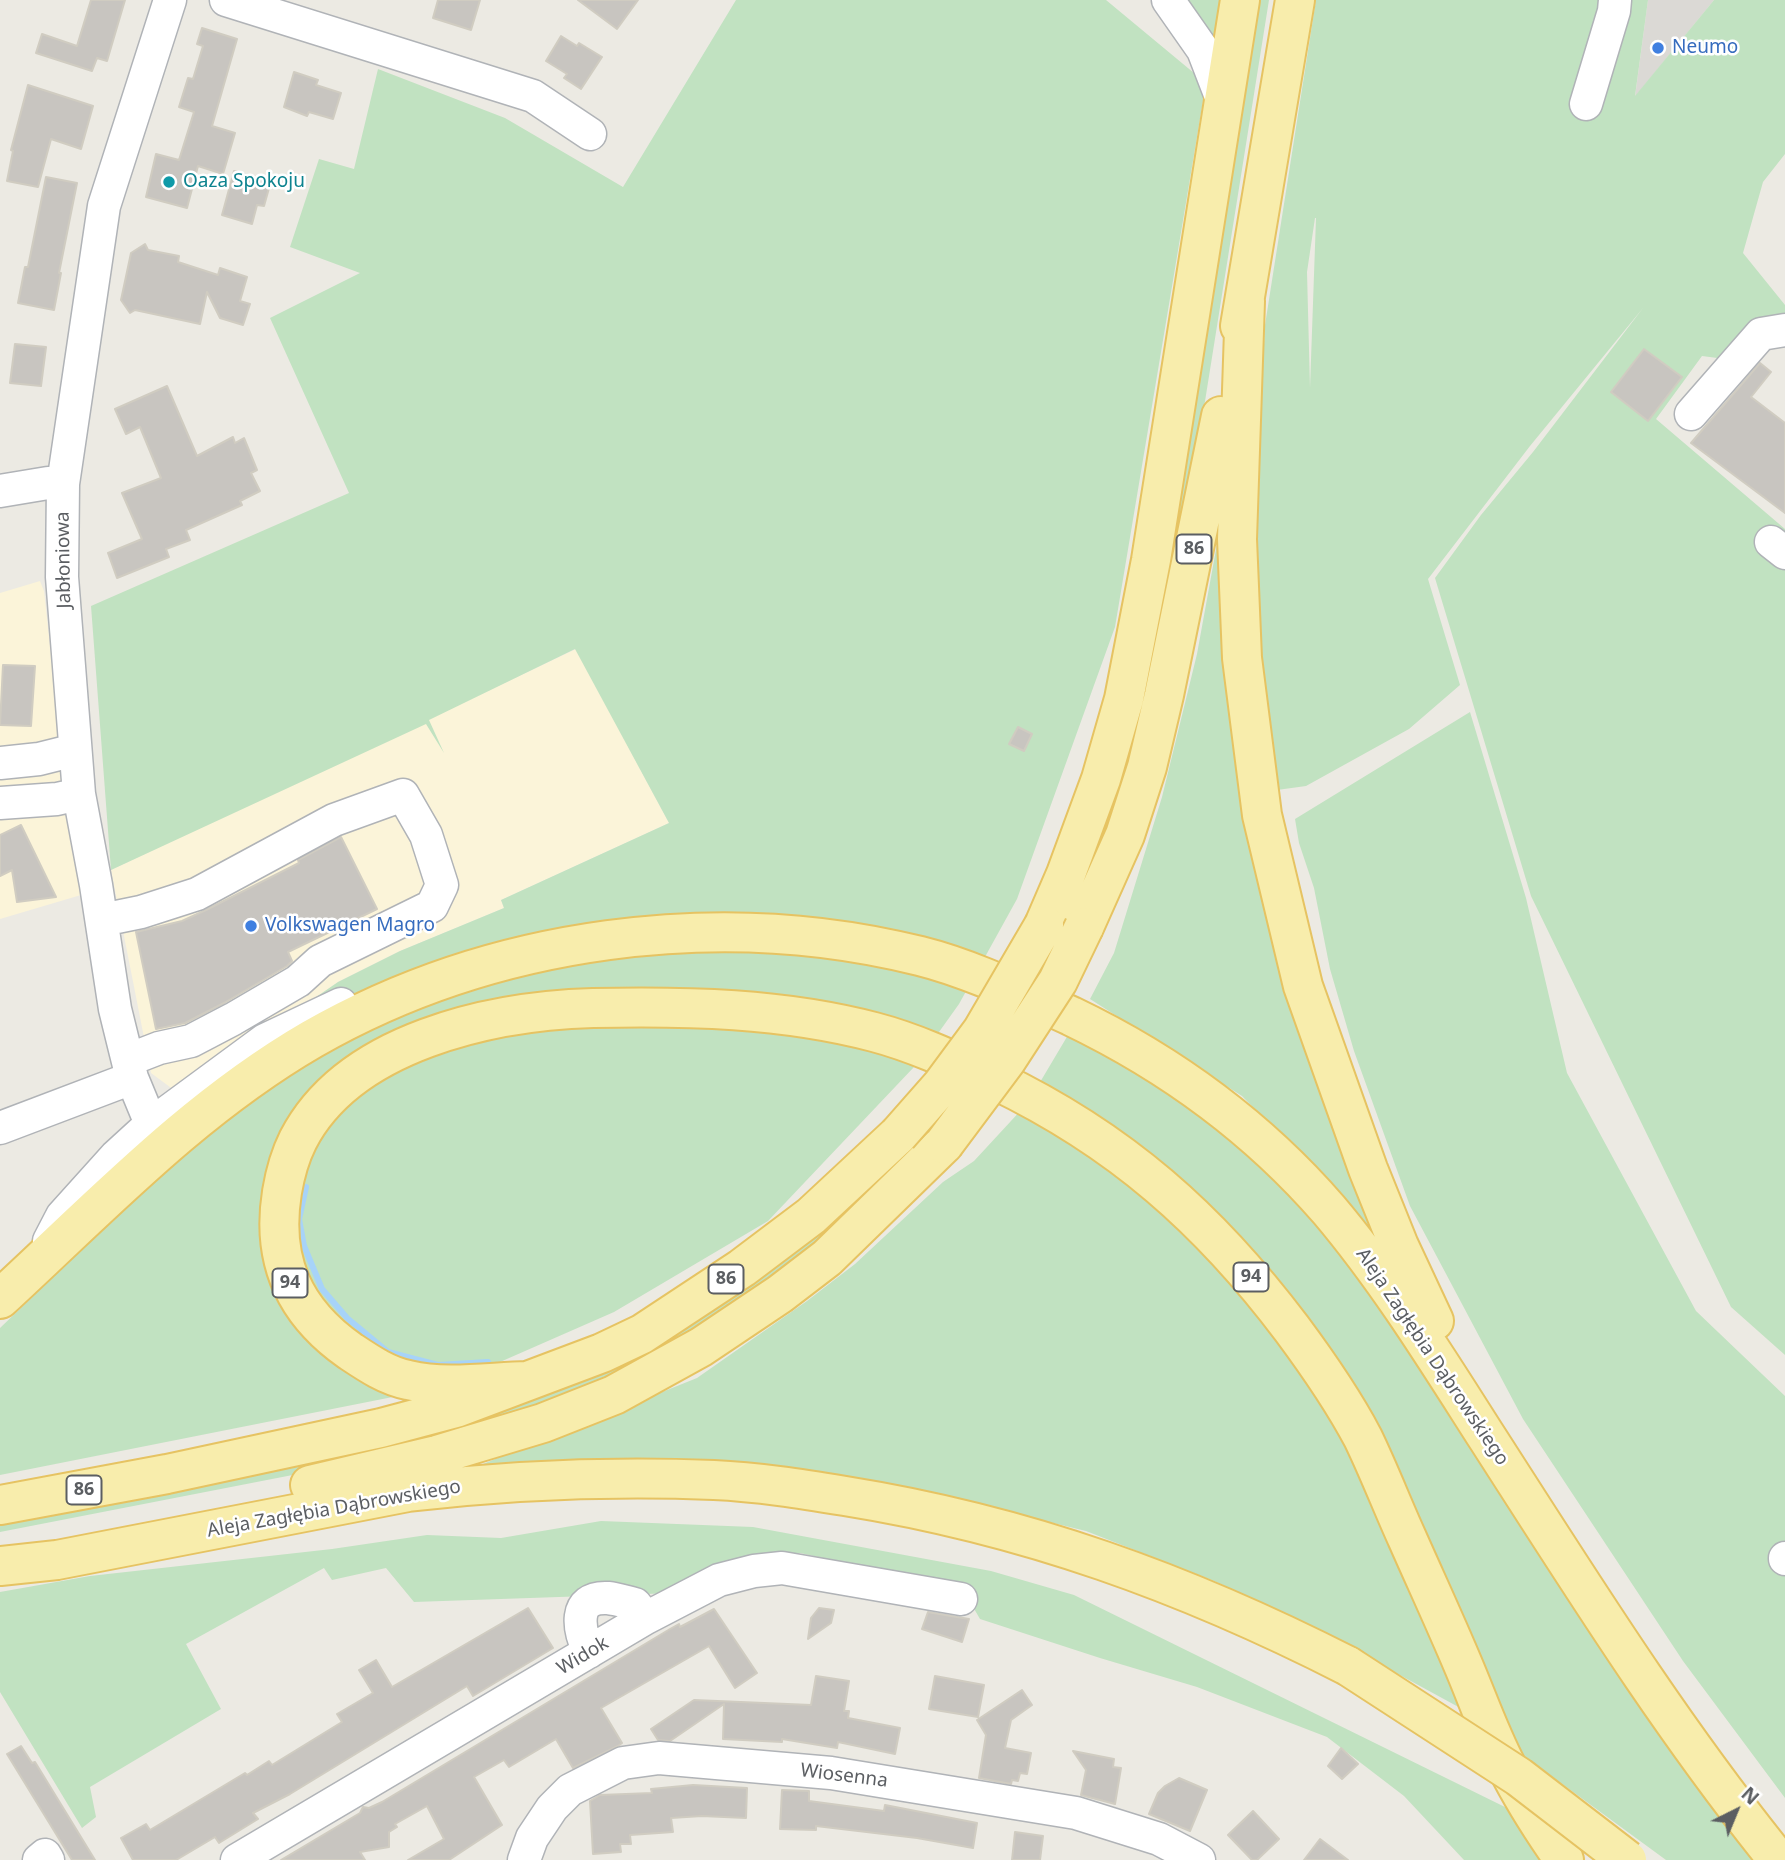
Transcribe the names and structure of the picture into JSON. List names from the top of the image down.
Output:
{
  "streets": {
    "main road": ["86", "94", "Aleja Zagłębia Dąbrowskiego"],
    "street": ["Jabłoniowa", "Widok", "Wiosenna"]
  },
  "crossings": [
    ["86", "94"]
  ],
  "places": ["Neumo", "Oaza Spokoju", "Volkswagen Magro"],
  "north": "top right"
}
